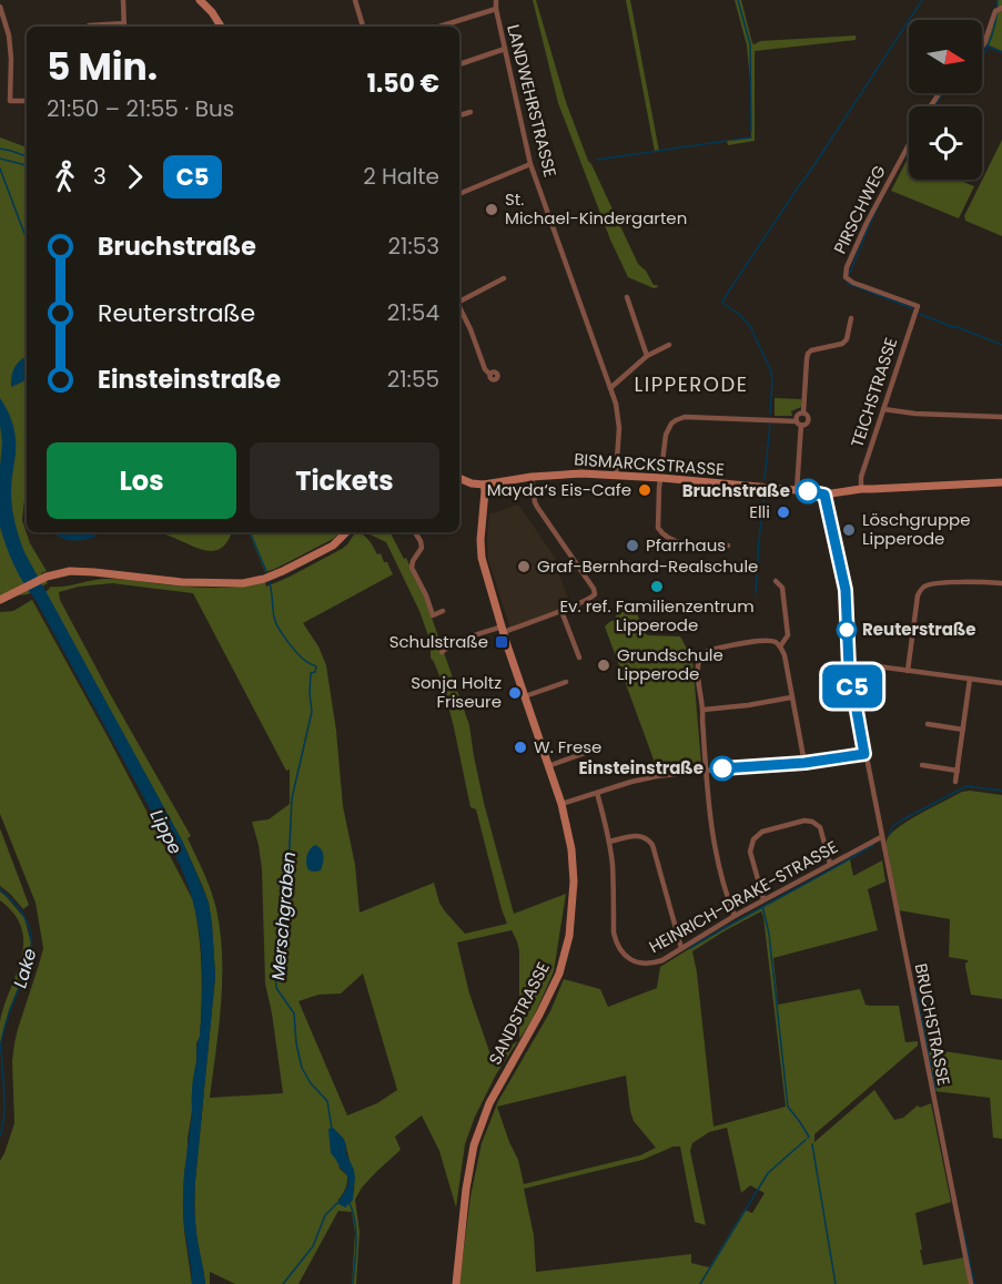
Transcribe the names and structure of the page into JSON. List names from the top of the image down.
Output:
{
  "streets": {
    "main road": ["BISMARCKSTRASSE", "SANDSTRASSE"],
    "street": [
      "LANDWEHRSTRASSE",
      "PIRSCHWEG",
      "TEICHSTRASSE",
      "HEINRICH-DRAKE-STRASSE",
      "BRUCHSTRASSE"
    ]
  },
  "crossings": [
    ["LANDWEHRSTRASSE", "BISMARCKSTRASSE"],
    ["PIRSCHWEG", "TEICHSTRASSE"],
    ["TEICHSTRASSE", "BISMARCKSTRASSE"],
    ["BISMARCKSTRASSE", "SANDSTRASSE"],
    ["BISMARCKSTRASSE", "BRUCHSTRASSE"],
    ["HEINRICH-DRAKE-STRASSE", "BRUCHSTRASSE"]
  ],
  "districts": ["LIPPERODE"],
  "water": ["Lippe", "Merschgraben", "Lake"],
  "places": {
    "other": [
      "St. Michael-Kindergarten",
      "Mayda‘s Eis-Cafe",
      "Bruchstraße",
      "Elli",
      "Löschgruppe Lipperode",
      "Pfarrhaus",
      "Graf-Bernhard-Realschule",
      "Ev. ref. Familienzentrum Lipperode",
      "Reuterstraße",
      "Grundschule Lipperode",
      "Sonja Holtz Friseure",
      "W. Frese",
      "Einsteinstraße"
    ],
    "transit": ["Schulstraße"]
  },
  "lines": ["bus line C5"],
  "north": "right",
  "page": {
    "on_map": "C5",
    "heading": ["5 Min.", "21:50 – 21:55 · Bus", "1.50 €"],
    "legs": ["3", "C5", "2 Halte"],
    "list": [
      {
        "name": "Bruchstraße",
        "value": "21:53"
      },
      {
        "name": "Reuterstraße",
        "value": "21:54"
      },
      {
        "name": "Einsteinstraße",
        "value": "21:55"
      }
    ],
    "buttons": ["Los", "Tickets"]
  }
}
